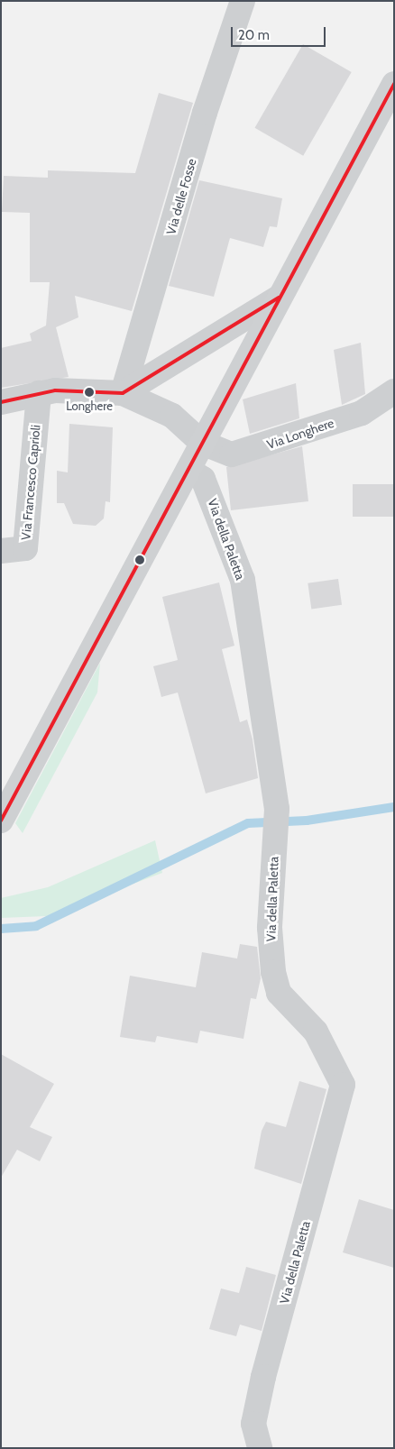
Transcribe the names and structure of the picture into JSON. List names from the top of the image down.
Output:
{
  "streets": {
    "street": [
      "Via delle Fosse",
      "Via Longhere",
      "Via Francesco Caprioli",
      "Via della Paletta"
    ]
  },
  "places": ["Longhere"],
  "scale_bar": "20 m"
}
